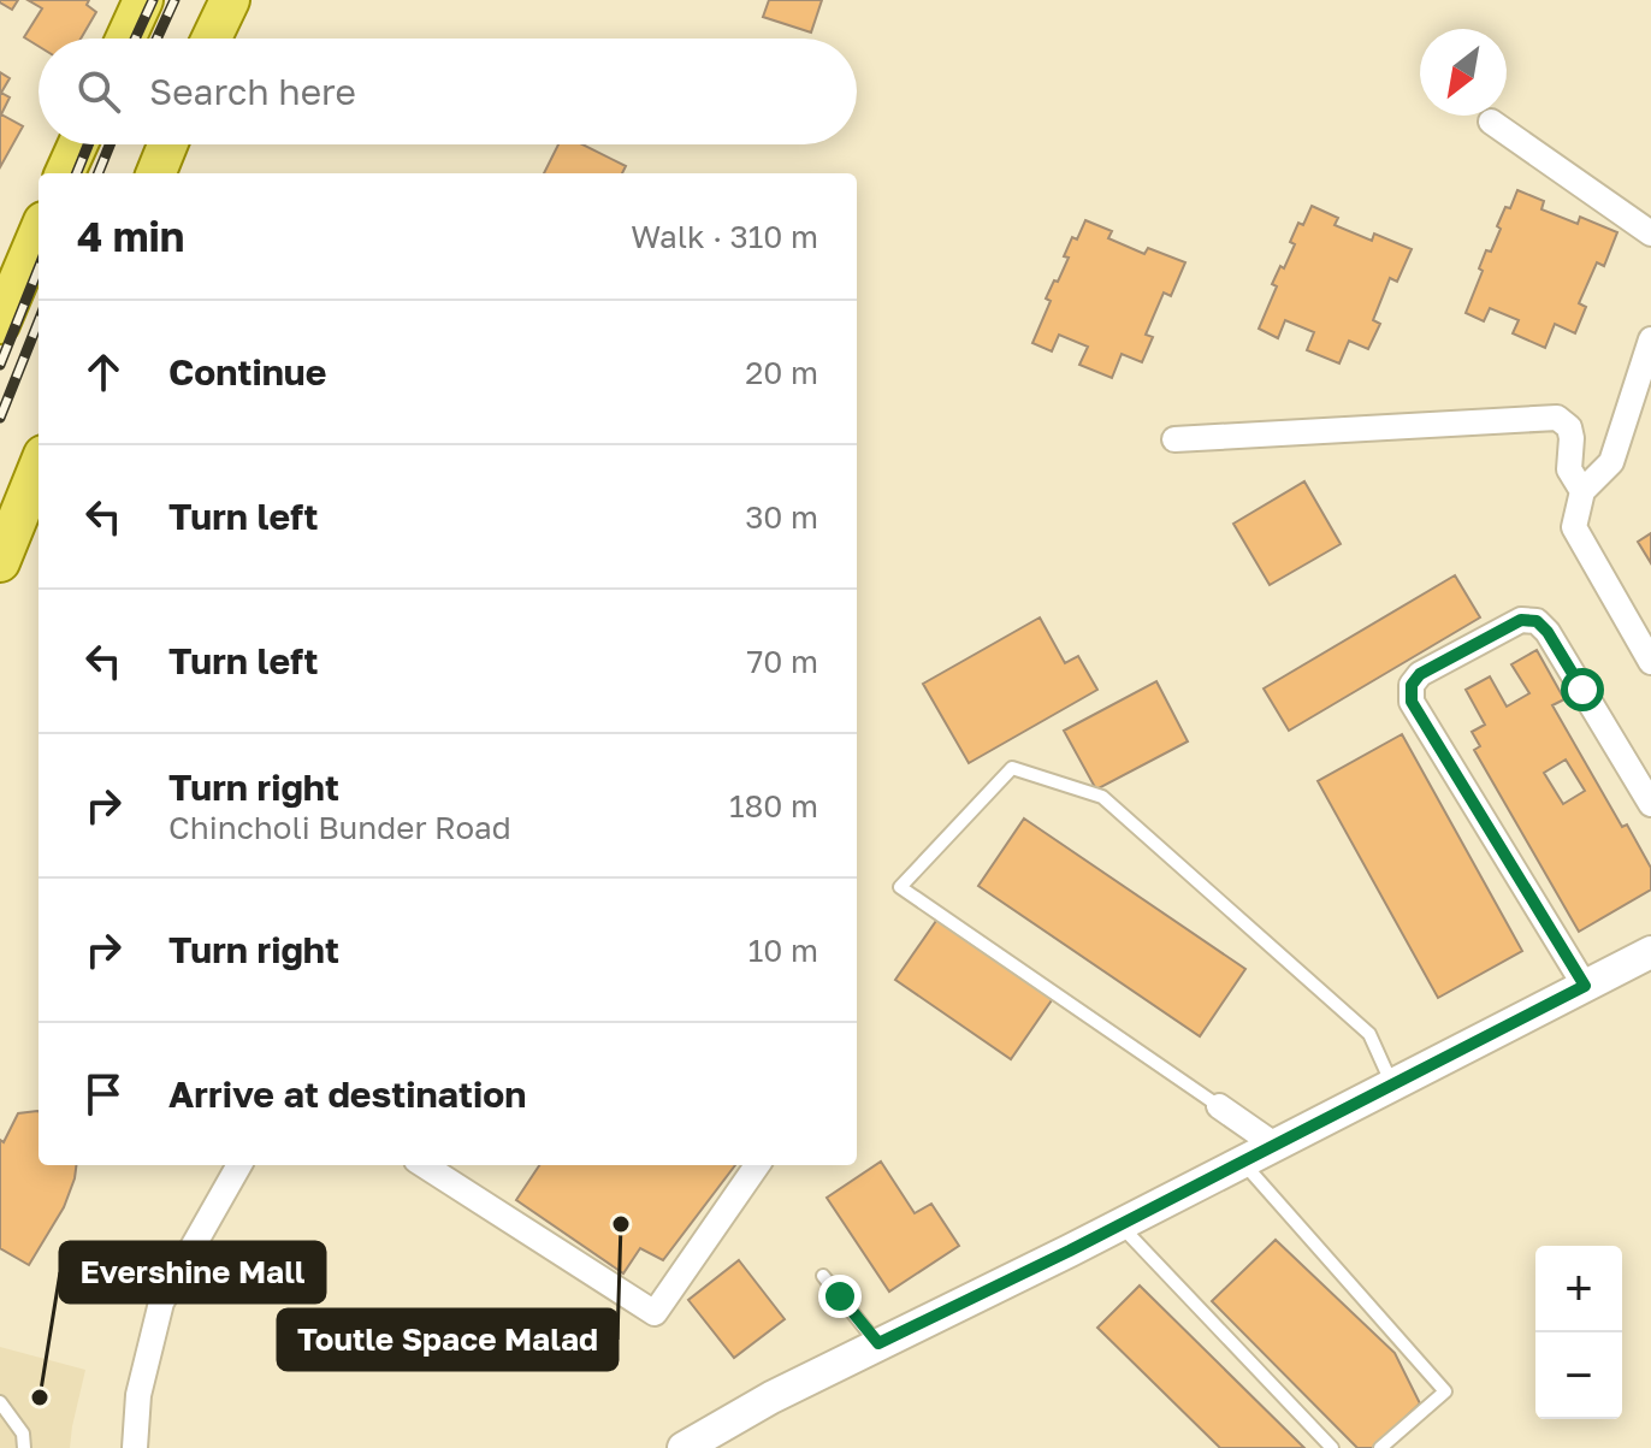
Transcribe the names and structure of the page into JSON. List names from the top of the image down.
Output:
{
  "places": ["Toutle Space Malad", "Evershine Mall"],
  "north": "bottom left",
  "page": {
    "search": "Search here",
    "heading": ["4 min", "Walk · 310 m"],
    "list": [
      ["Continue", "20 m"],
      ["Turn left", "30 m"],
      ["Turn left", "70 m"],
      ["Turn right", "Chincholi Bunder Road", "180 m"],
      ["Turn right", "10 m"],
      "Arrive at destination"
    ],
    "map_buttons": ["+", "−"]
  }
}
